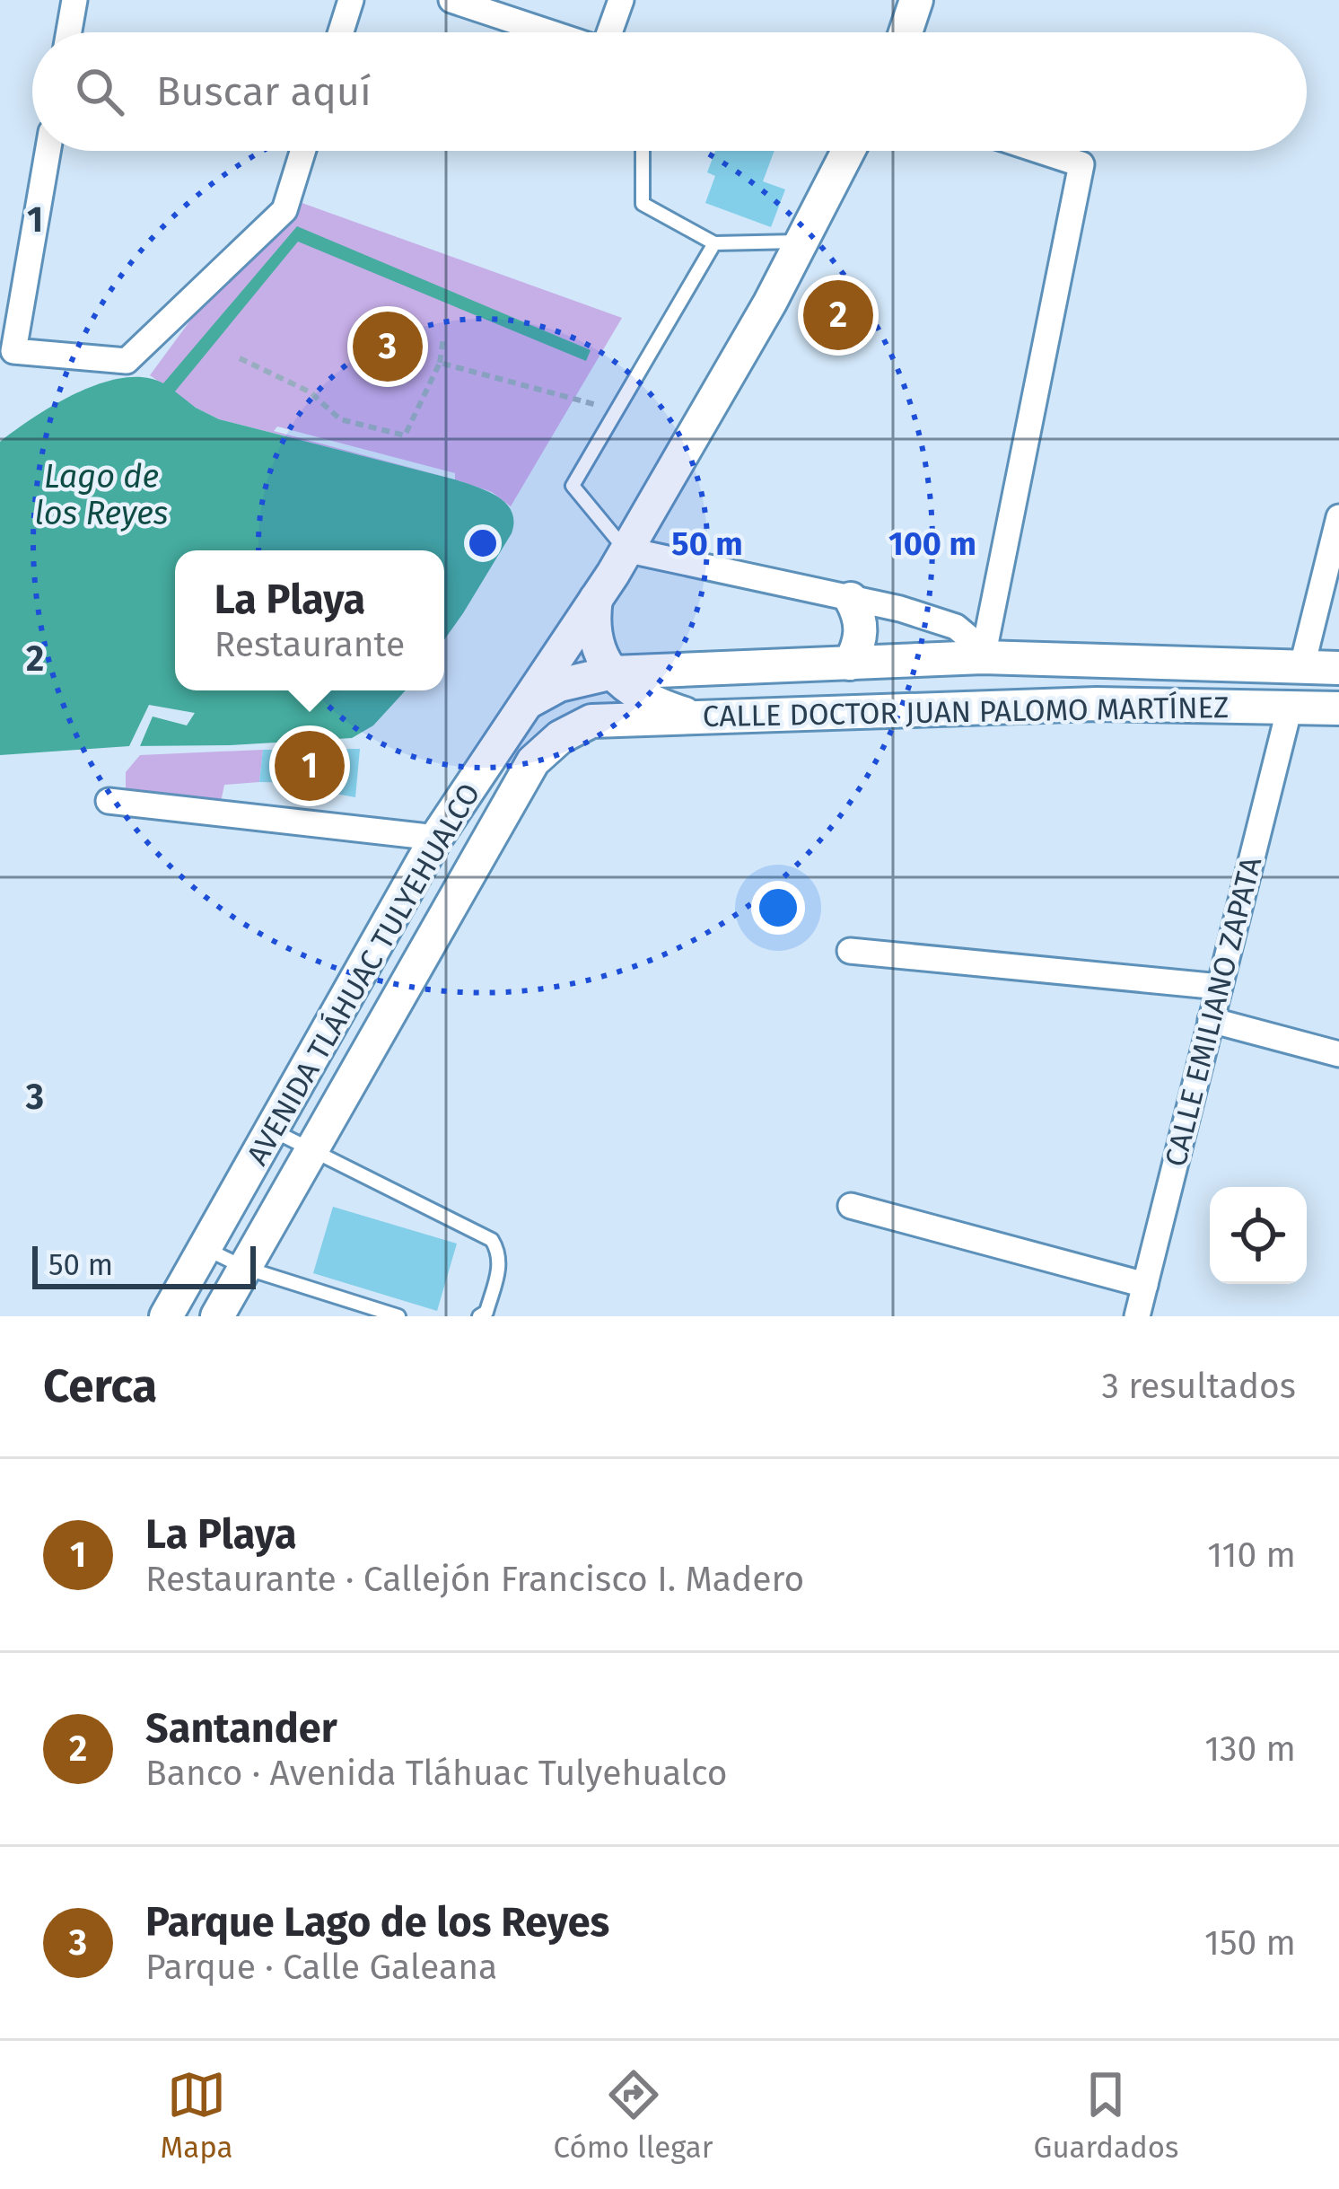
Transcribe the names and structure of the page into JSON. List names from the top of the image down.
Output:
{
  "streets": {
    "main road": ["CALLE DOCTOR JUAN PALOMO MARTÍNEZ", "AVENIDA TLÁHUAC TULYEHUALCO"],
    "street": ["CALLE EMILIANO ZAPATA"]
  },
  "crossings": [
    ["CALLE DOCTOR JUAN PALOMO MARTÍNEZ", "AVENIDA TLÁHUAC TULYEHUALCO"],
    ["CALLE DOCTOR JUAN PALOMO MARTÍNEZ", "CALLE EMILIANO ZAPATA"]
  ],
  "water": ["Lago de los Reyes"],
  "scale_bar": "50 m",
  "page": {
    "search": "Buscar aquí",
    "pins": ["2", "3", "1"],
    "popup": ["La Playa", "Restaurante"],
    "scale": "50 m",
    "heading": ["Cerca", "3 resultados"],
    "list": [
      {
        "mark": "1",
        "name": "La Playa",
        "note": "Restaurante · Callejón Francisco I. Madero",
        "value": "110 m"
      },
      {
        "mark": "2",
        "name": "Santander",
        "note": "Banco · Avenida Tláhuac Tulyehualco",
        "value": "130 m"
      },
      {
        "mark": "3",
        "name": "Parque Lago de los Reyes",
        "note": "Parque · Calle Galeana",
        "value": "150 m"
      }
    ],
    "nav": ["Mapa", "Cómo llegar", "Guardados"]
  },
  "grid": {
    "rows": ["1", "2", "3"]
  },
  "rings": ["50 m", "100 m"]
}
